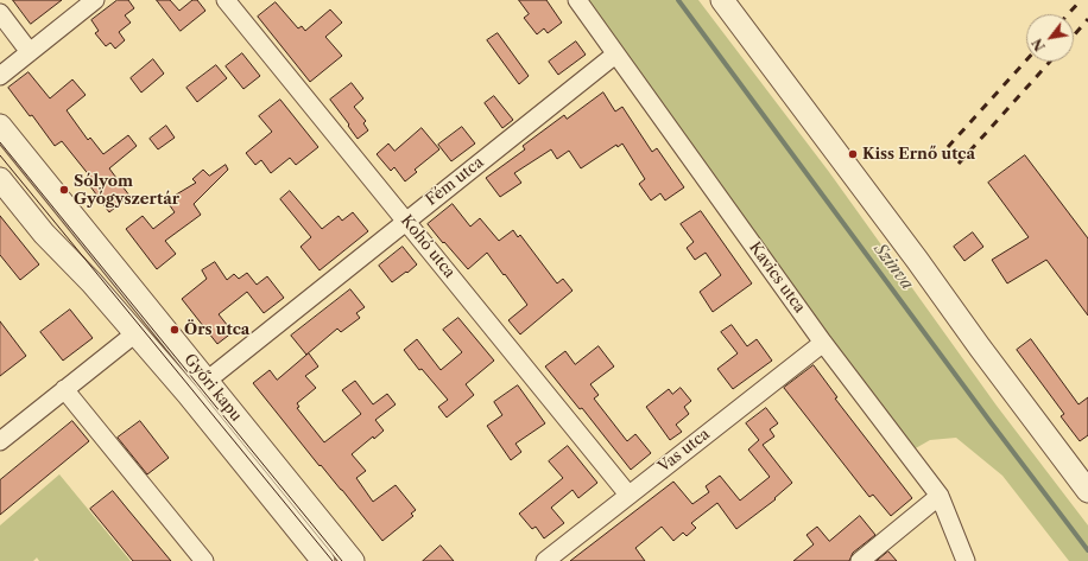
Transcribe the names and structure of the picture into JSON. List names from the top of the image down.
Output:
{
  "streets": {
    "street": [
      "Fém utca",
      "Kohó utca",
      "Kavics utca",
      "Győri kapu",
      "Vas utca"
    ]
  },
  "crossings": [
    ["Fém utca", "Kohó utca"],
    ["Fém utca", "Kavics utca"],
    ["Fém utca", "Győri kapu"],
    ["Kohó utca", "Vas utca"],
    ["Kavics utca", "Vas utca"]
  ],
  "water": ["Szinva"],
  "places": ["Kiss Ernő utca", "Sólyom Gyógyszertár", "Örs utca"],
  "north": "bottom left"
}
